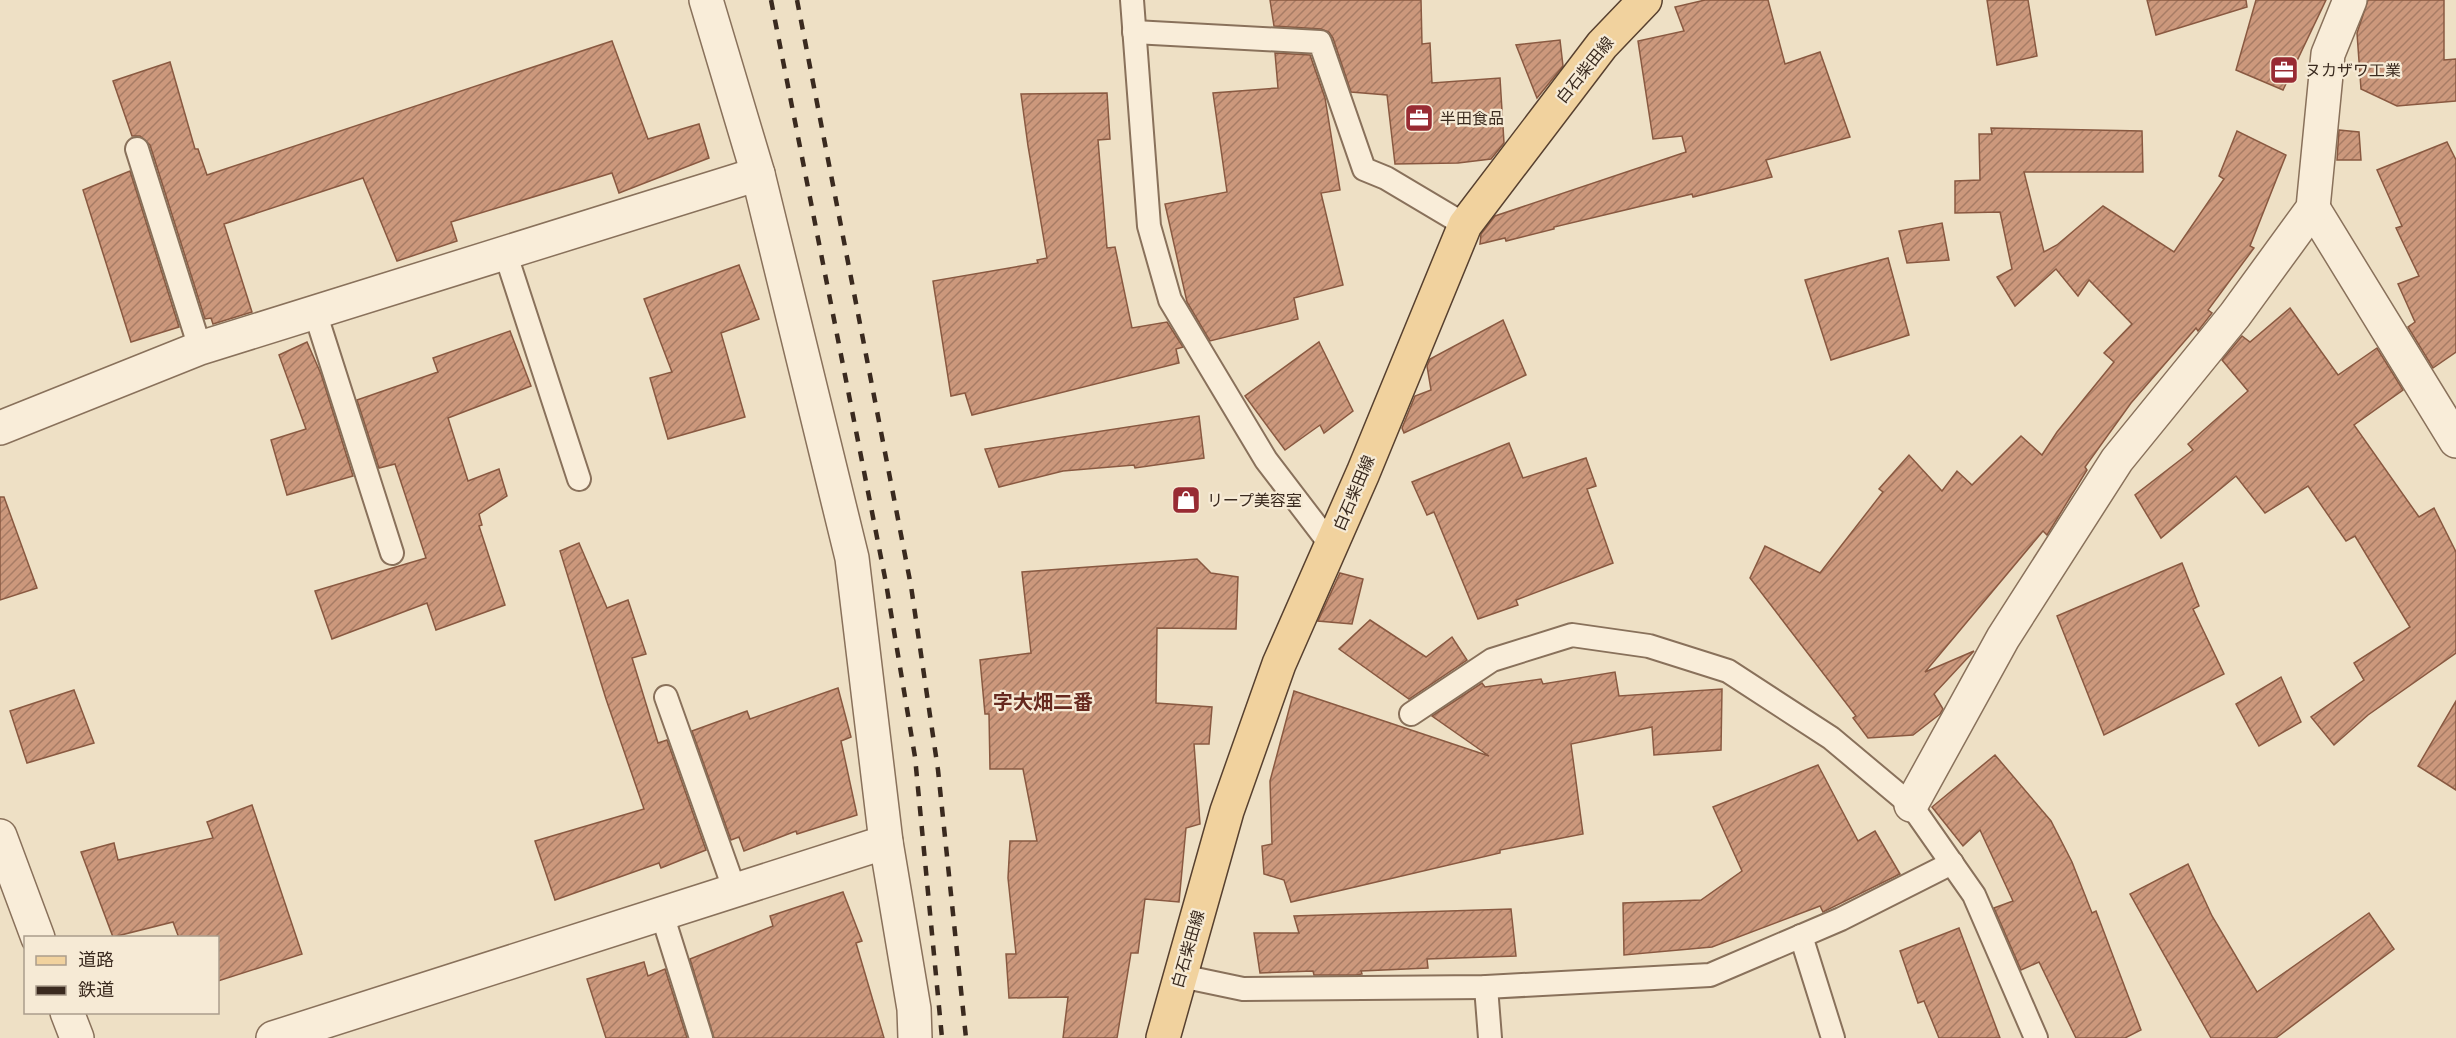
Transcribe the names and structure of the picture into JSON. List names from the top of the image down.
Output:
{
  "streets": {
    "main road": ["白石柴田線"]
  },
  "districts": ["字大畑二番"],
  "places": {
    "office": ["ヌカザワ工業", "半田食品"],
    "shop": ["リープ美容室"]
  },
  "legend": ["道路", "鉄道"]
}
